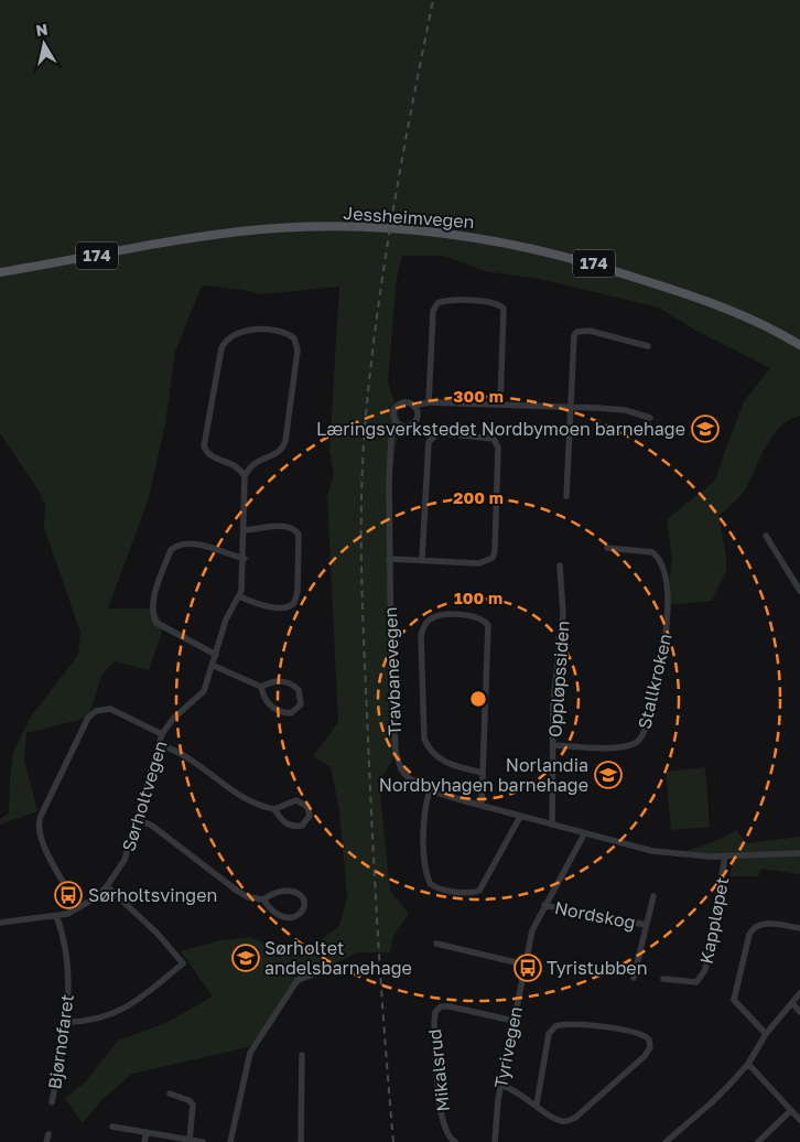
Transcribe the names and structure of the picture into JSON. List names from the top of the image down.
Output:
{
  "streets": {
    "main road": ["Jessheimvegen", "174"],
    "street": [
      "Travbanevegen",
      "Oppløpssiden",
      "Stallkroken",
      "Sørholtvegen",
      "Nordskog",
      "Kappløpet",
      "Bjørnofaret",
      "Tyrivegen",
      "Mikalsrud"
    ]
  },
  "crossings": [
    ["Travbanevegen", "Oppløpssiden"],
    ["Travbanevegen", "Kappløpet"],
    ["Travbanevegen", "Tyrivegen"],
    ["Oppløpssiden", "Stallkroken"],
    ["Sørholtvegen", "Bjørnofaret"],
    ["Nordskog", "Tyrivegen"],
    ["Tyrivegen", "Mikalsrud"]
  ],
  "places": {
    "school or university": ["Læringsverkstedet Nordbymoen barnehage", "Norlandia Nordbyhagen barnehage", "Sørholtet andelsbarnehage"],
    "bus stop": ["Sørholtsvingen", "Tyristubben"]
  },
  "north": "top",
  "rings": ["300 m", "200 m", "100 m"]
}
